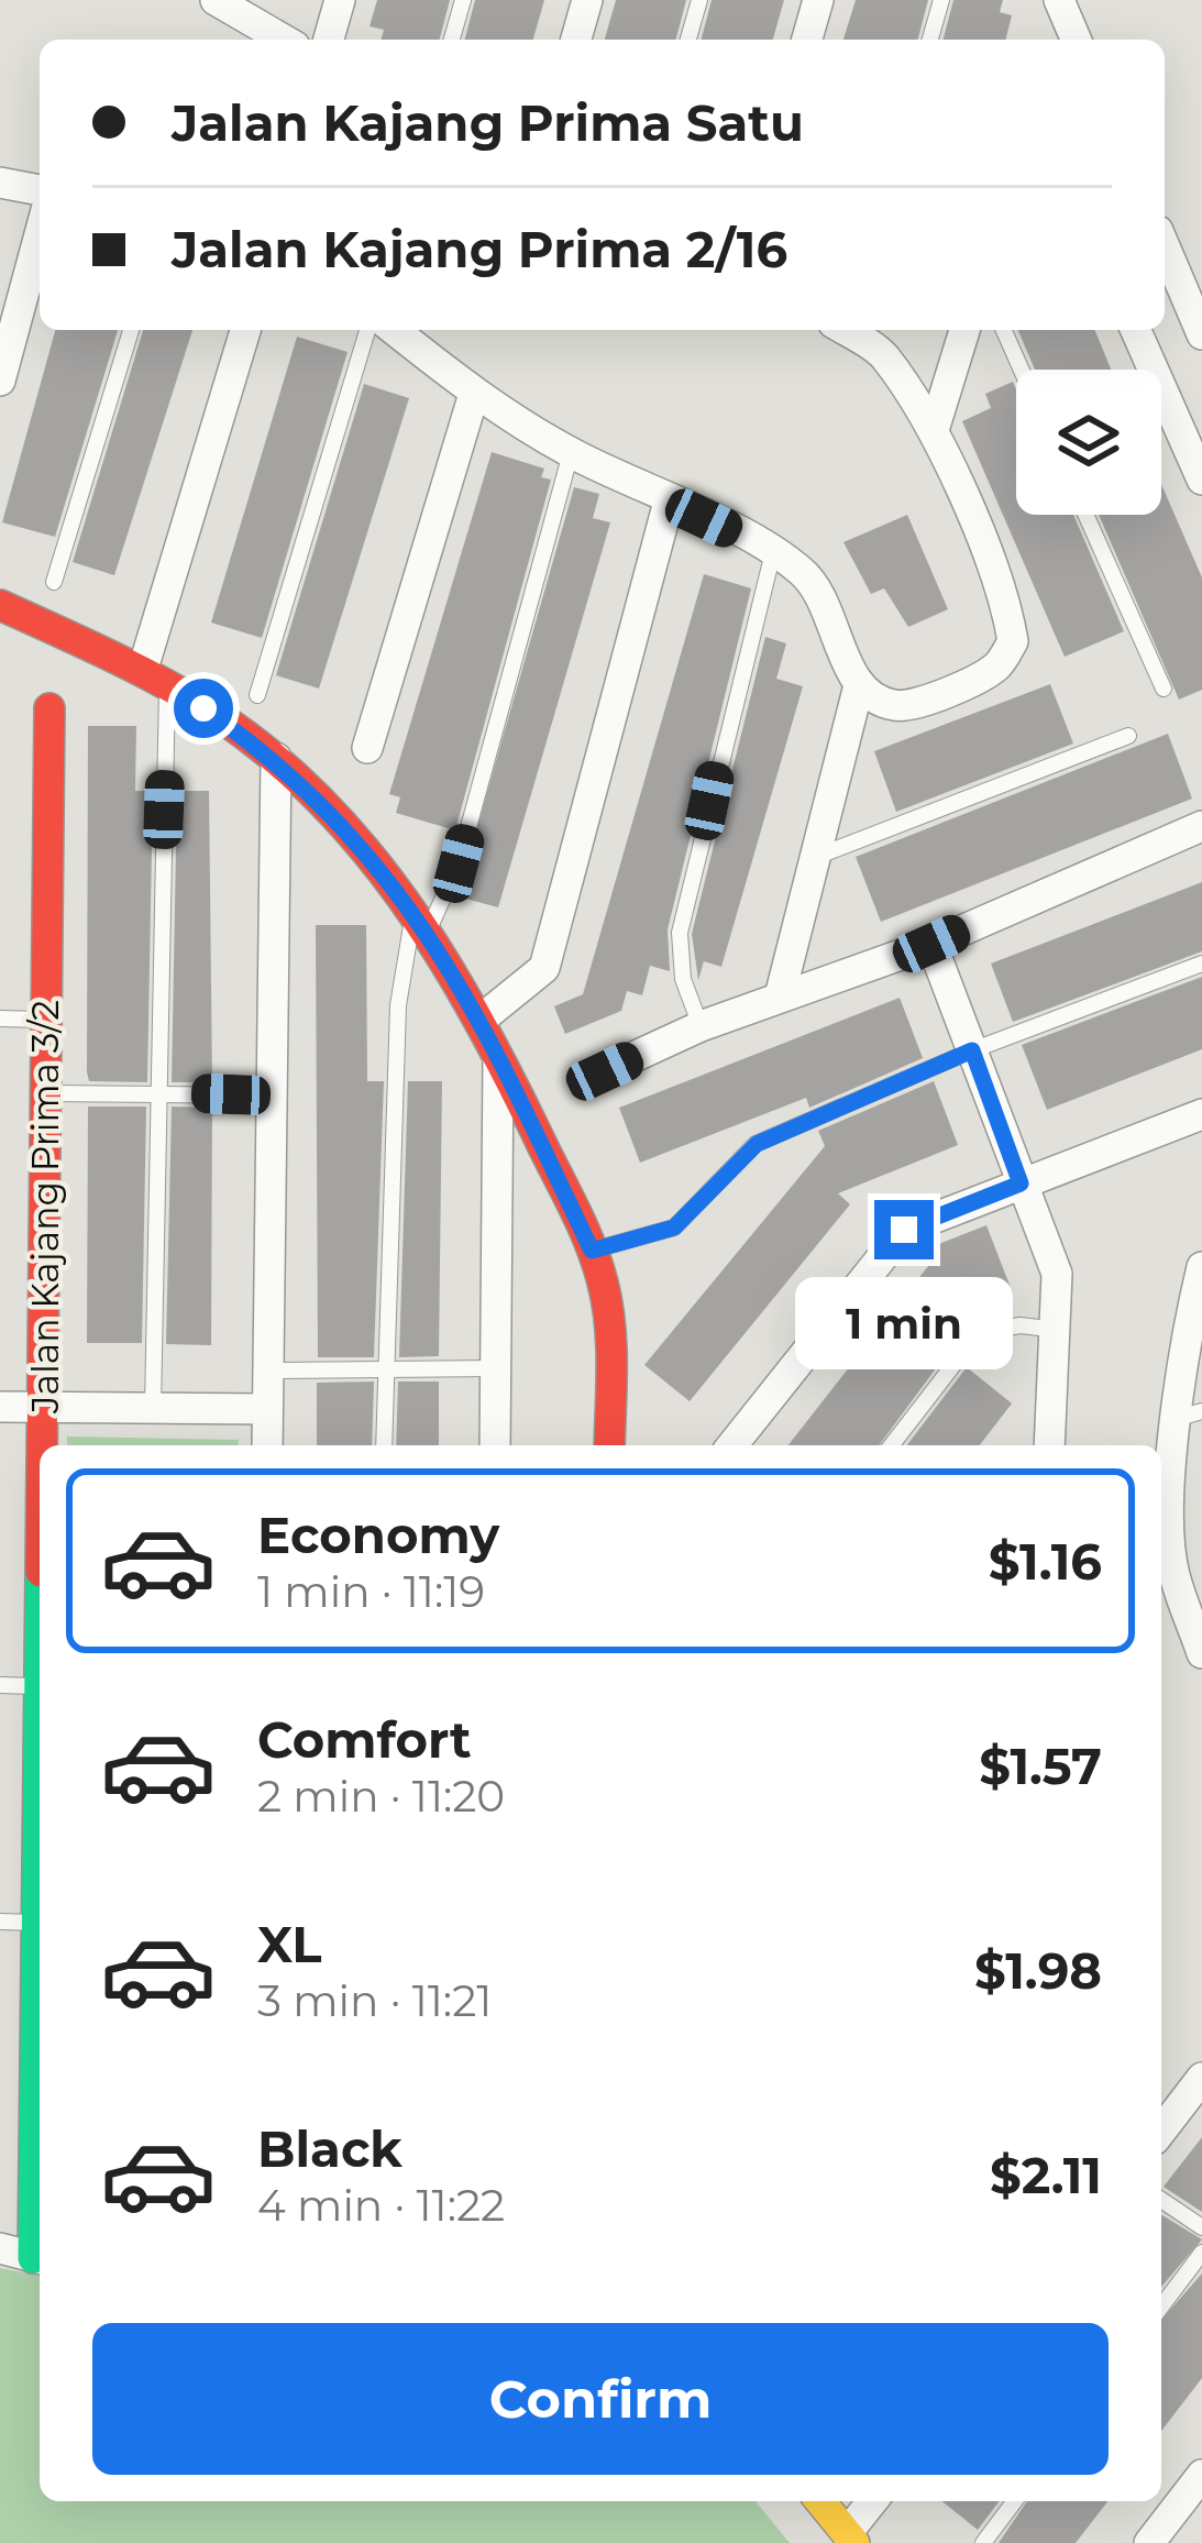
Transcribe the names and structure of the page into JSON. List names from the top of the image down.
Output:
{
  "streets": {
    "street": ["Jalan Kajang Prima 3/2"]
  },
  "page": {
    "banner": ["Jalan Kajang Prima Satu", "Jalan Kajang Prima 2/16"],
    "bubble": "1 min",
    "list": [
      {
        "name": "Economy",
        "note": "1 min · 11:19",
        "value": "$1.16"
      },
      {
        "name": "Comfort",
        "note": "2 min · 11:20",
        "value": "$1.57"
      },
      {
        "name": "XL",
        "note": "3 min · 11:21",
        "value": "$1.98"
      },
      {
        "name": "Black",
        "note": "4 min · 11:22",
        "value": "$2.11"
      }
    ],
    "buttons": "Confirm"
  }
}
